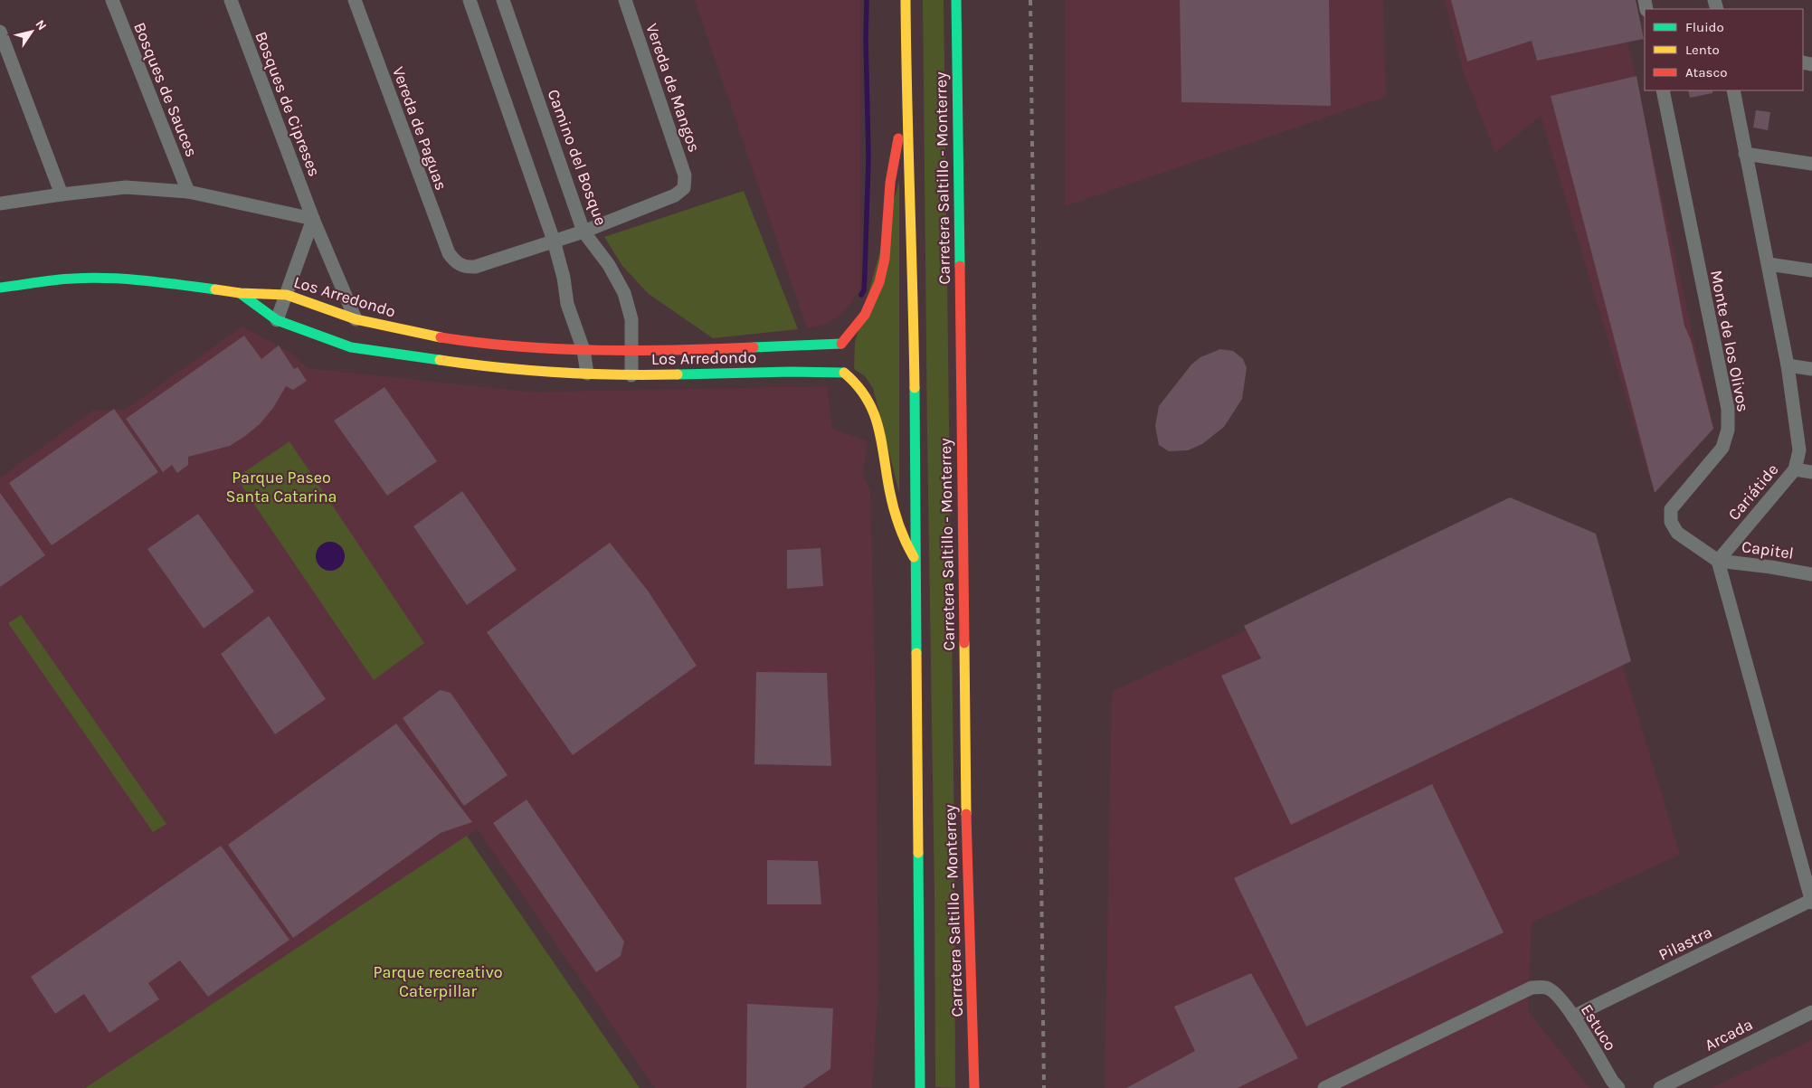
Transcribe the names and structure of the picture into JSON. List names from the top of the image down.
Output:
{
  "streets": {
    "main road": ["Carretera Saltillo - Monterrey", "Los Arredondo"],
    "street": [
      "Vereda de Mangos",
      "Bosques de Sauces",
      "Bosques de Cipreses",
      "Vereda de Paguas",
      "Camino del Bosque",
      "Monte de los Olivos",
      "Cariátide",
      "Capitel",
      "Pilastra",
      "Estuco",
      "Arcada"
    ]
  },
  "crossings": [
    ["Vereda de Mangos", "Camino del Bosque"],
    ["Bosques de Cipreses", "Los Arredondo"],
    ["Camino del Bosque", "Los Arredondo"],
    ["Carretera Saltillo - Monterrey", "Los Arredondo"],
    ["Monte de los Olivos", "Cariátide"],
    ["Monte de los Olivos", "Capitel"],
    ["Cariátide", "Capitel"],
    ["Pilastra", "Estuco"]
  ],
  "parks": ["Parque Paseo Santa Catarina", "Parque recreativo Caterpillar"],
  "legend": ["Fluido", "Lento", "Atasco"],
  "north": "top right"
}
